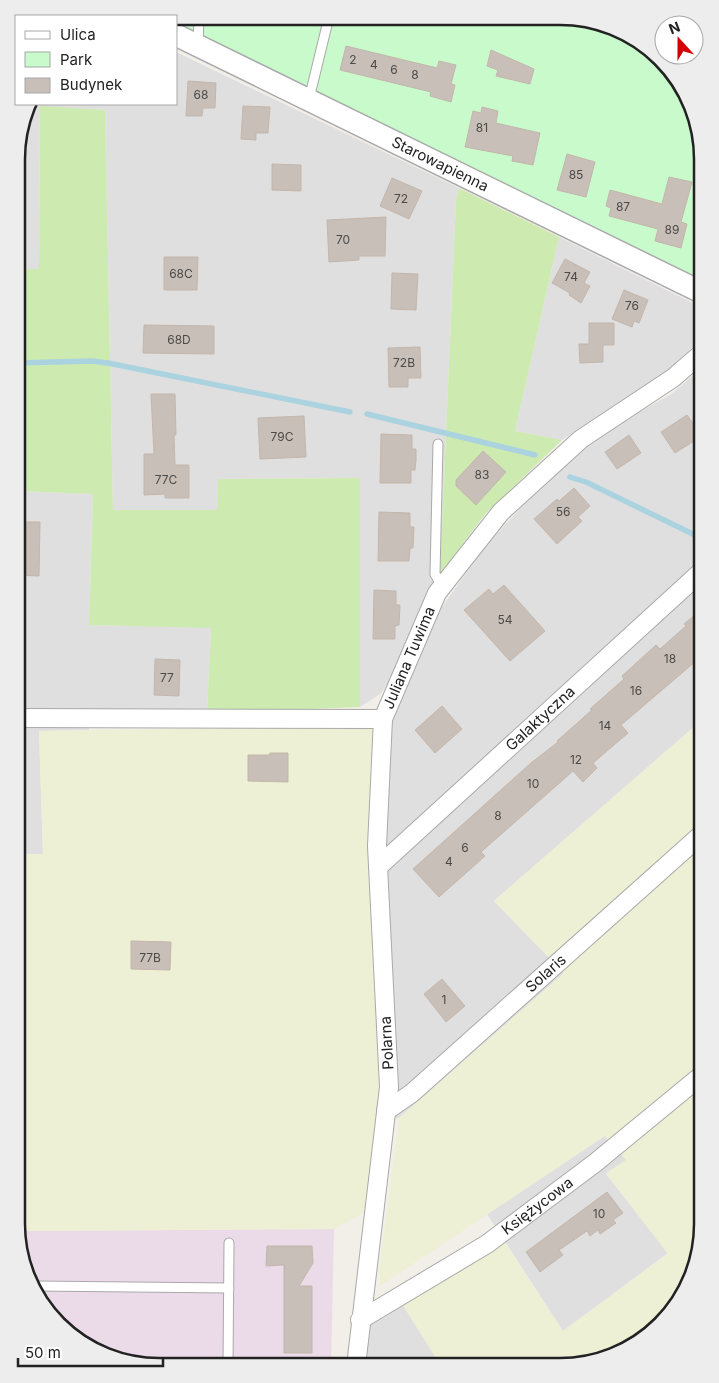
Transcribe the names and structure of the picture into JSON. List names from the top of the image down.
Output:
{
  "streets": {
    "street": [
      "Starowapienna",
      "Juliana Tuwima",
      "Galaktyczna",
      "Solaris",
      "Polarna",
      "Księżycowa"
    ]
  },
  "crossings": [
    ["Juliana Tuwima", "Polarna"],
    ["Galaktyczna", "Polarna"],
    ["Solaris", "Polarna"],
    ["Polarna", "Księżycowa"]
  ],
  "house_numbers": [
    "2",
    "4",
    "6",
    "8",
    "68",
    "81",
    "85",
    "72",
    "87",
    "89",
    "70",
    "68C",
    "74",
    "76",
    "68D",
    "72B",
    "79C",
    "83",
    "77C",
    "56",
    "54",
    "18",
    "77",
    "16",
    "14",
    "12",
    "10",
    "8",
    "6",
    "4",
    "77B",
    "1",
    "10"
  ],
  "legend": ["Ulica", "Park", "Budynek"],
  "scale_bar": "50 m",
  "north": "top"
}
